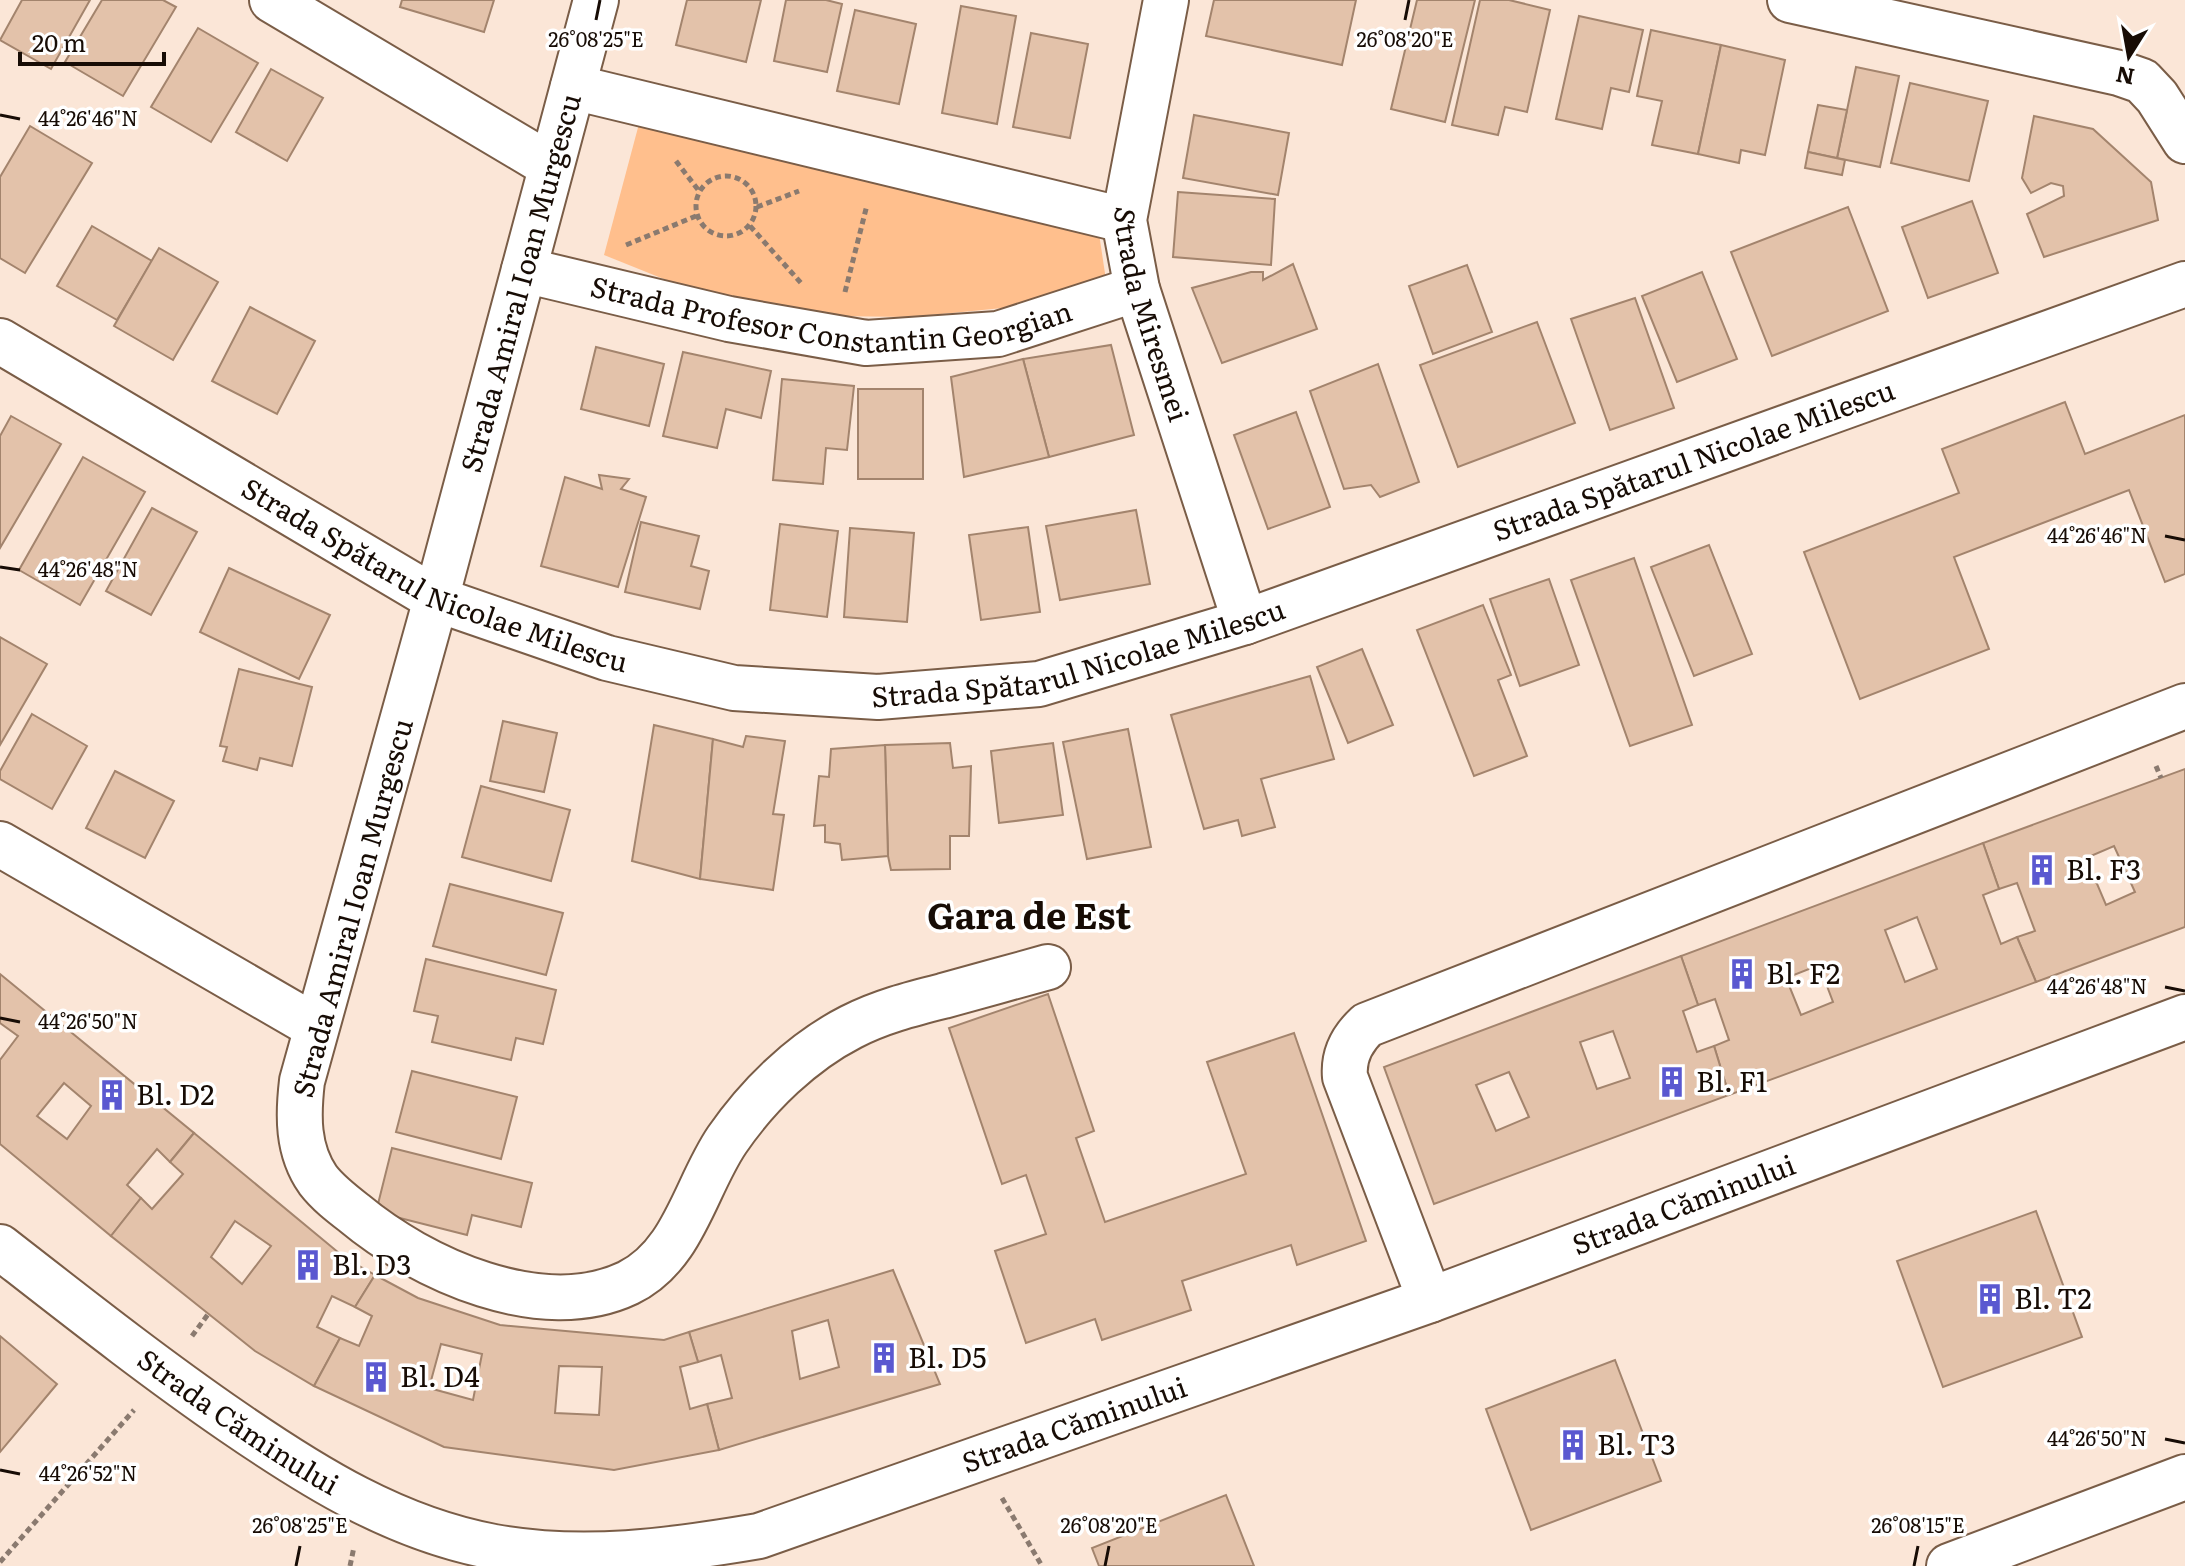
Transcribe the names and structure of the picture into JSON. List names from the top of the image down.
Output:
{
  "streets": {
    "street": [
      "Strada Amiral Ioan Murgescu",
      "Strada Profesor Constantin Georgian",
      "Strada Miresmei",
      "Strada Spătarul Nicolae Milescu",
      "Strada Căminului"
    ]
  },
  "crossings": [
    ["Strada Amiral Ioan Murgescu", "Strada Profesor Constantin Georgian"],
    ["Strada Amiral Ioan Murgescu", "Strada Spătarul Nicolae Milescu"],
    ["Strada Profesor Constantin Georgian", "Strada Miresmei"],
    ["Strada Miresmei", "Strada Spătarul Nicolae Milescu"]
  ],
  "districts": ["Gara de Est"],
  "places": {
    "building": [
      "Bl. F3",
      "Bl. F2",
      "Bl. F1",
      "Bl. D2",
      "Bl. D3",
      "Bl. T2",
      "Bl. D5",
      "Bl. D4",
      "Bl. T3"
    ]
  },
  "scale_bar": "20 m",
  "north": "bottom",
  "coordinates": [
    "26°08'25\"E",
    "26°08'20\"E",
    "44°26'46\"N",
    "44°26'48\"N",
    "44°26'50\"N",
    "44°26'52\"N",
    "26°08'15\"E"
  ]
}
